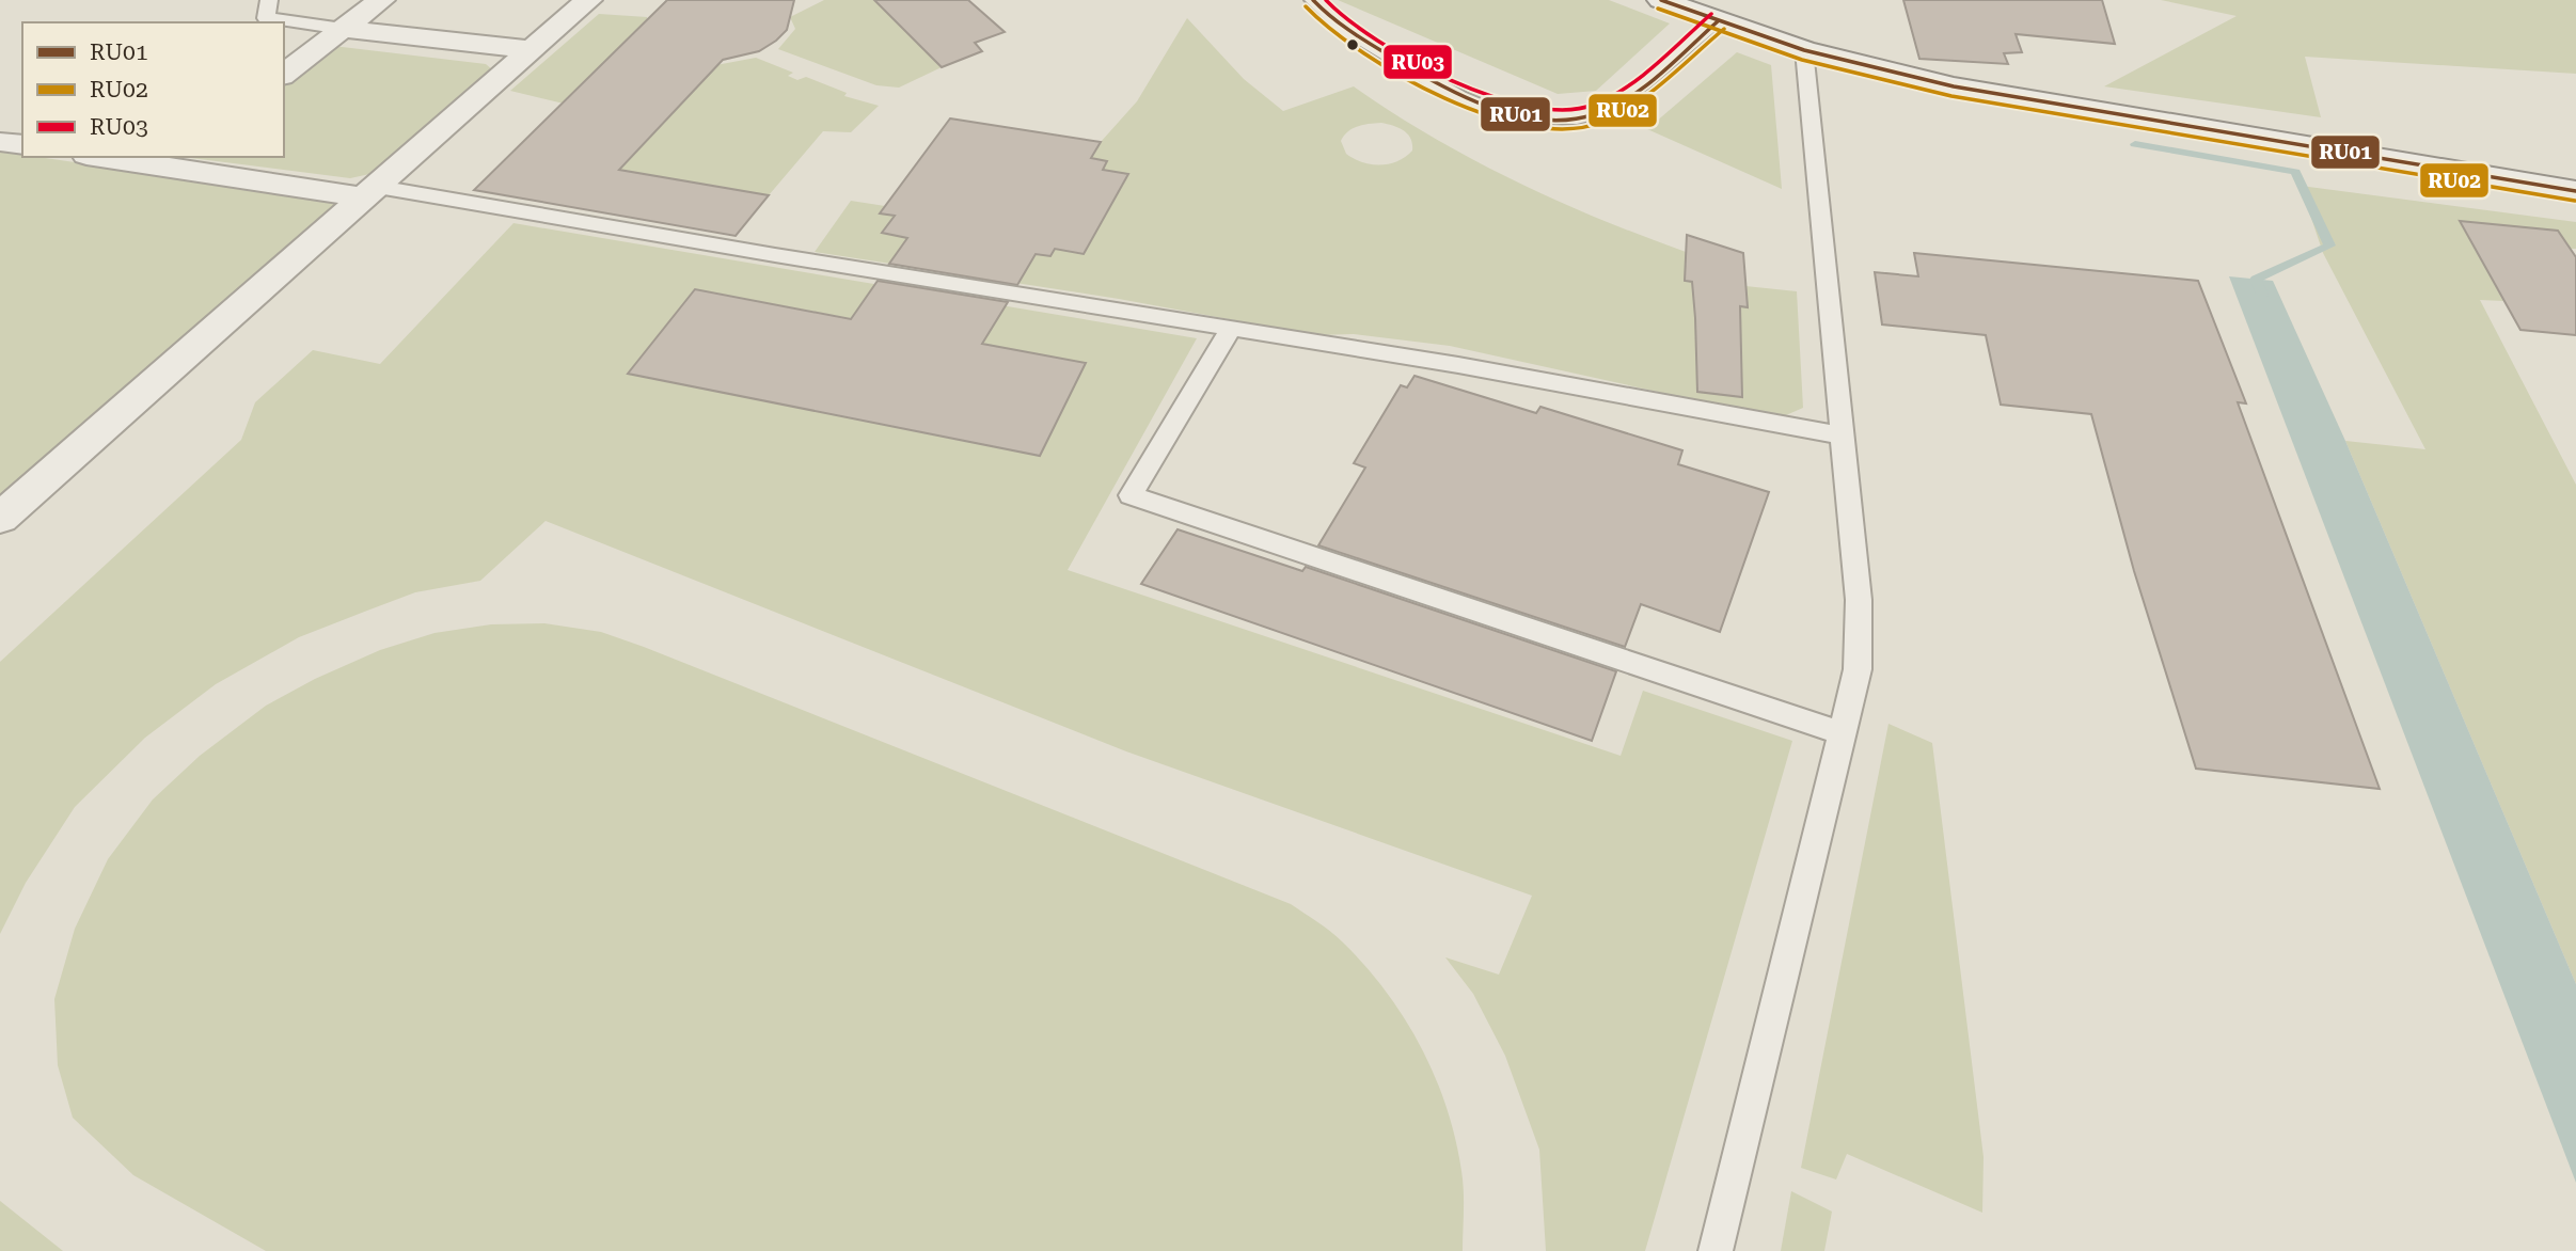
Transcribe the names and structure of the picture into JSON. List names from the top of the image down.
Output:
{
  "lines": ["transit line RU01", "transit line RU03", "transit line RU02"],
  "legend": ["RU01", "RU02", "RU03"]
}
